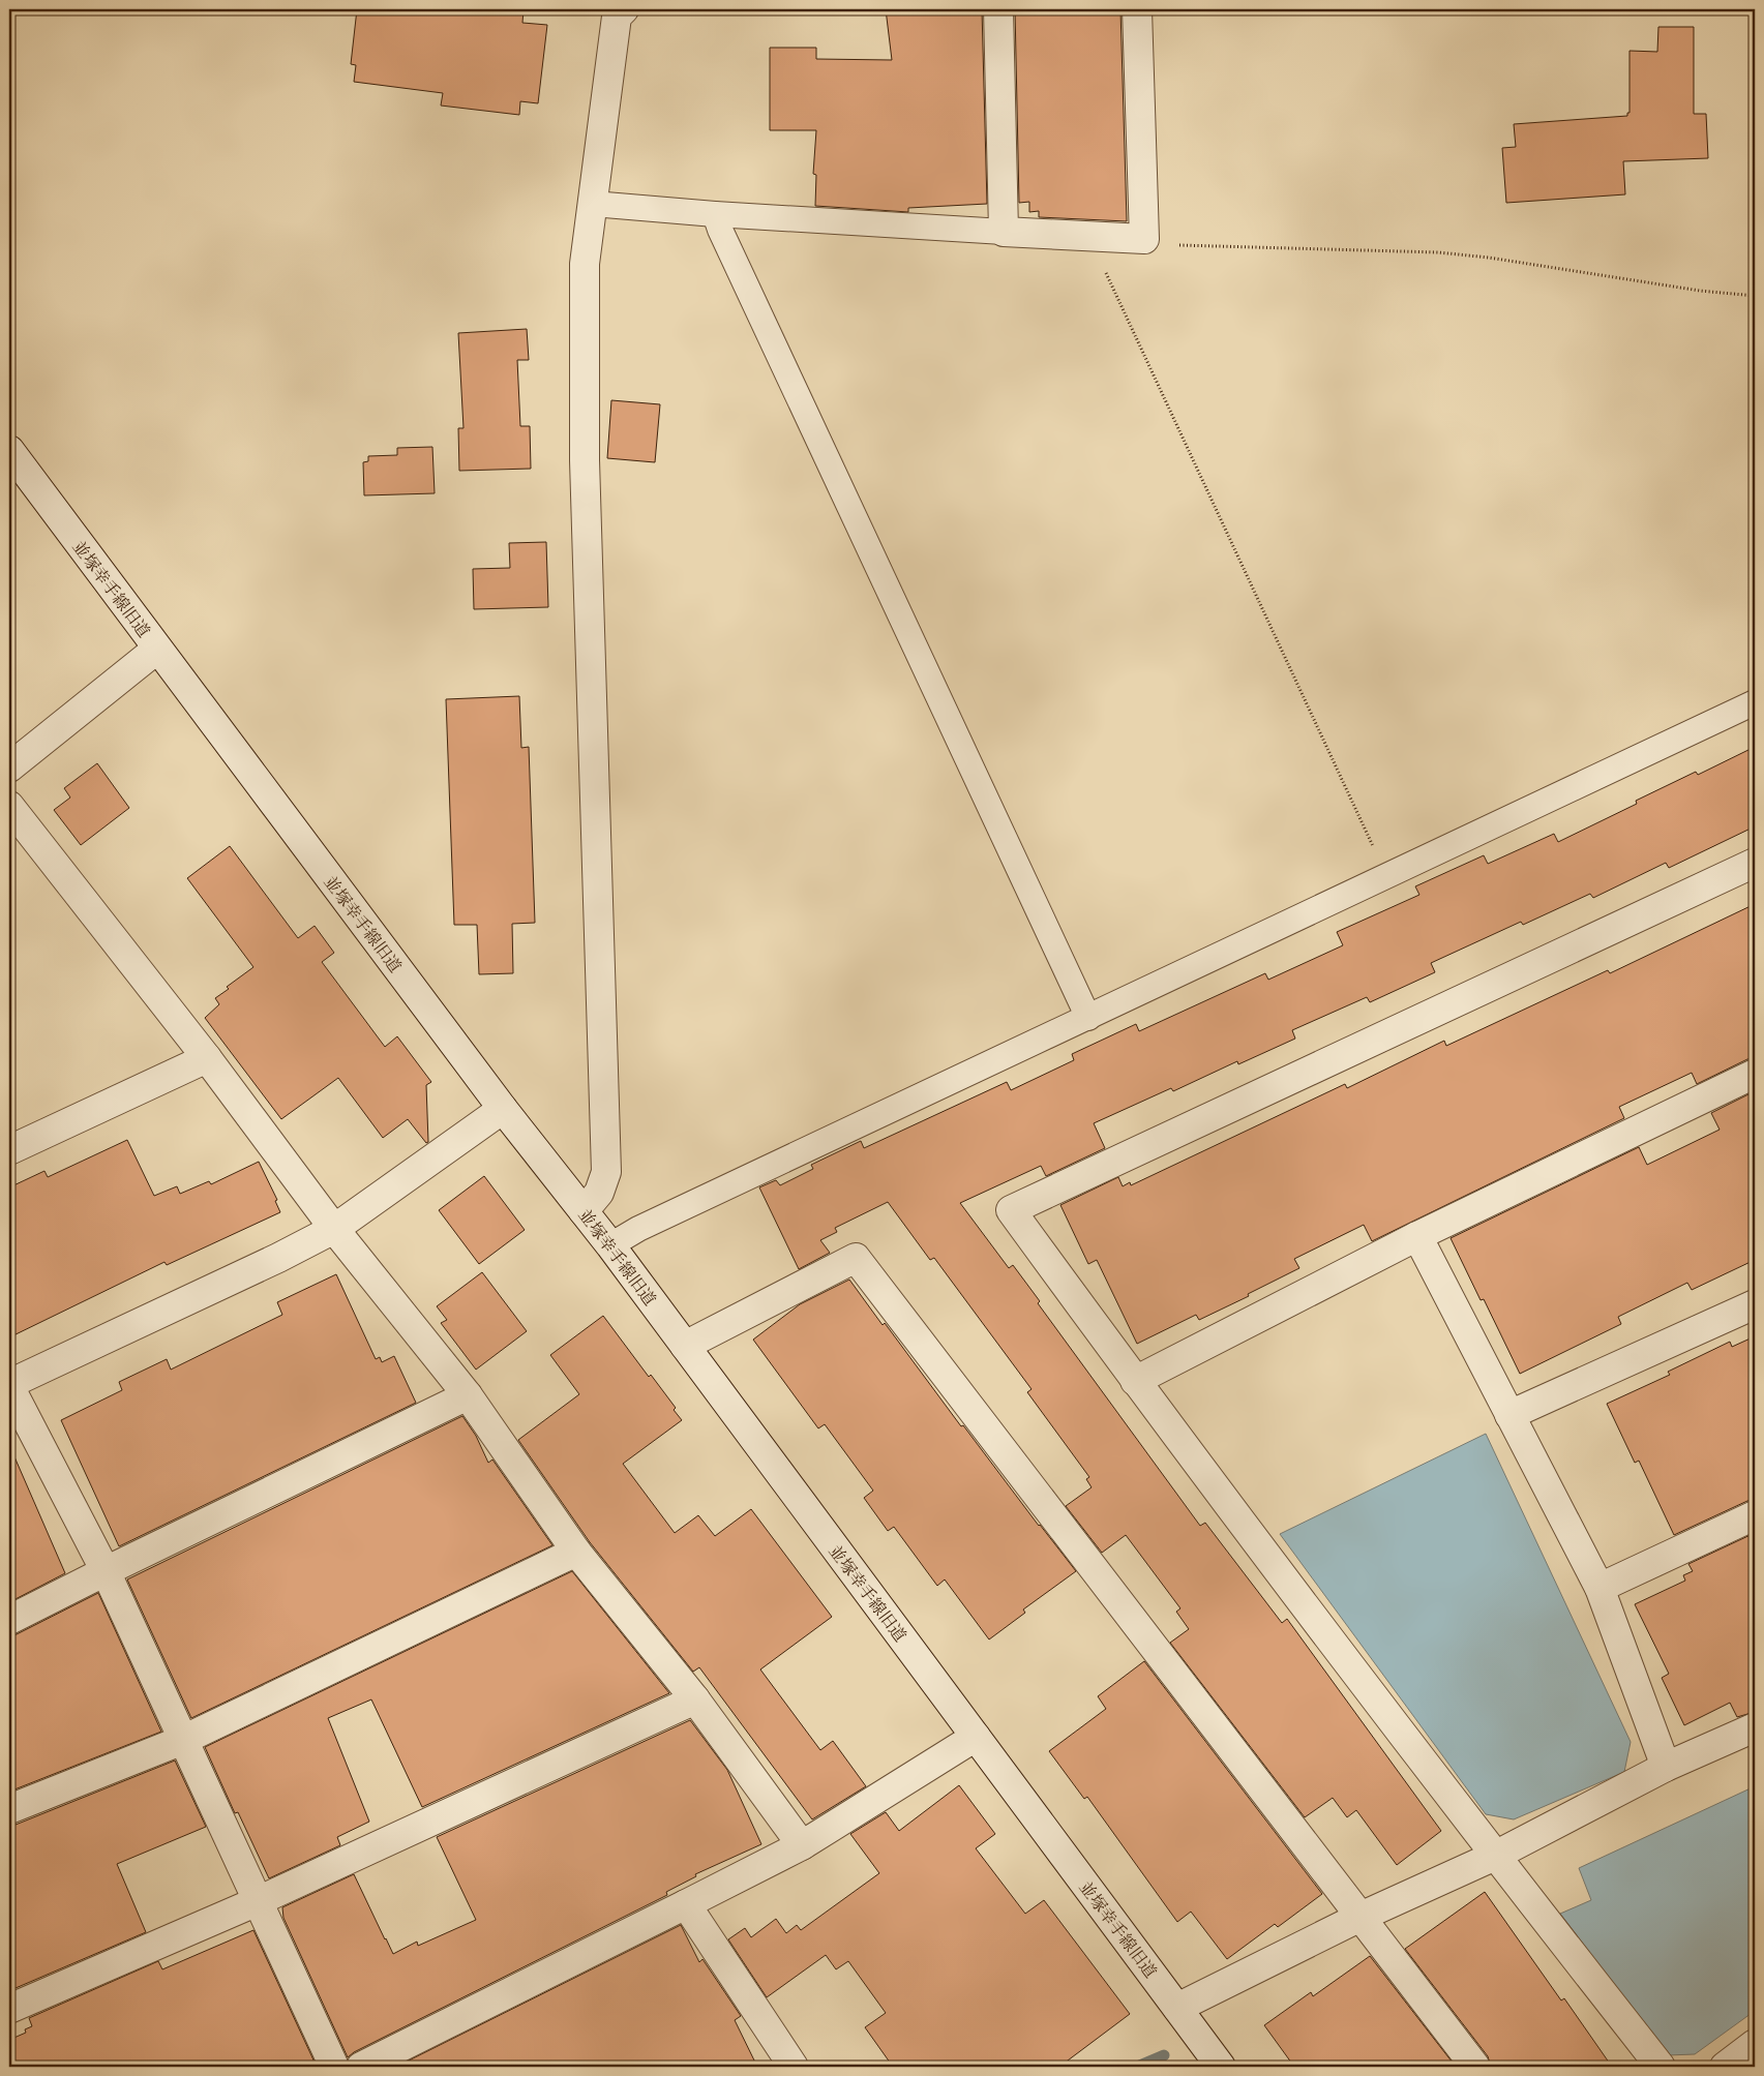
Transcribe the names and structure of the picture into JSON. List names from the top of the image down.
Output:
{
  "streets": {
    "street": ["並塚幸手線旧道"]
  }
}
